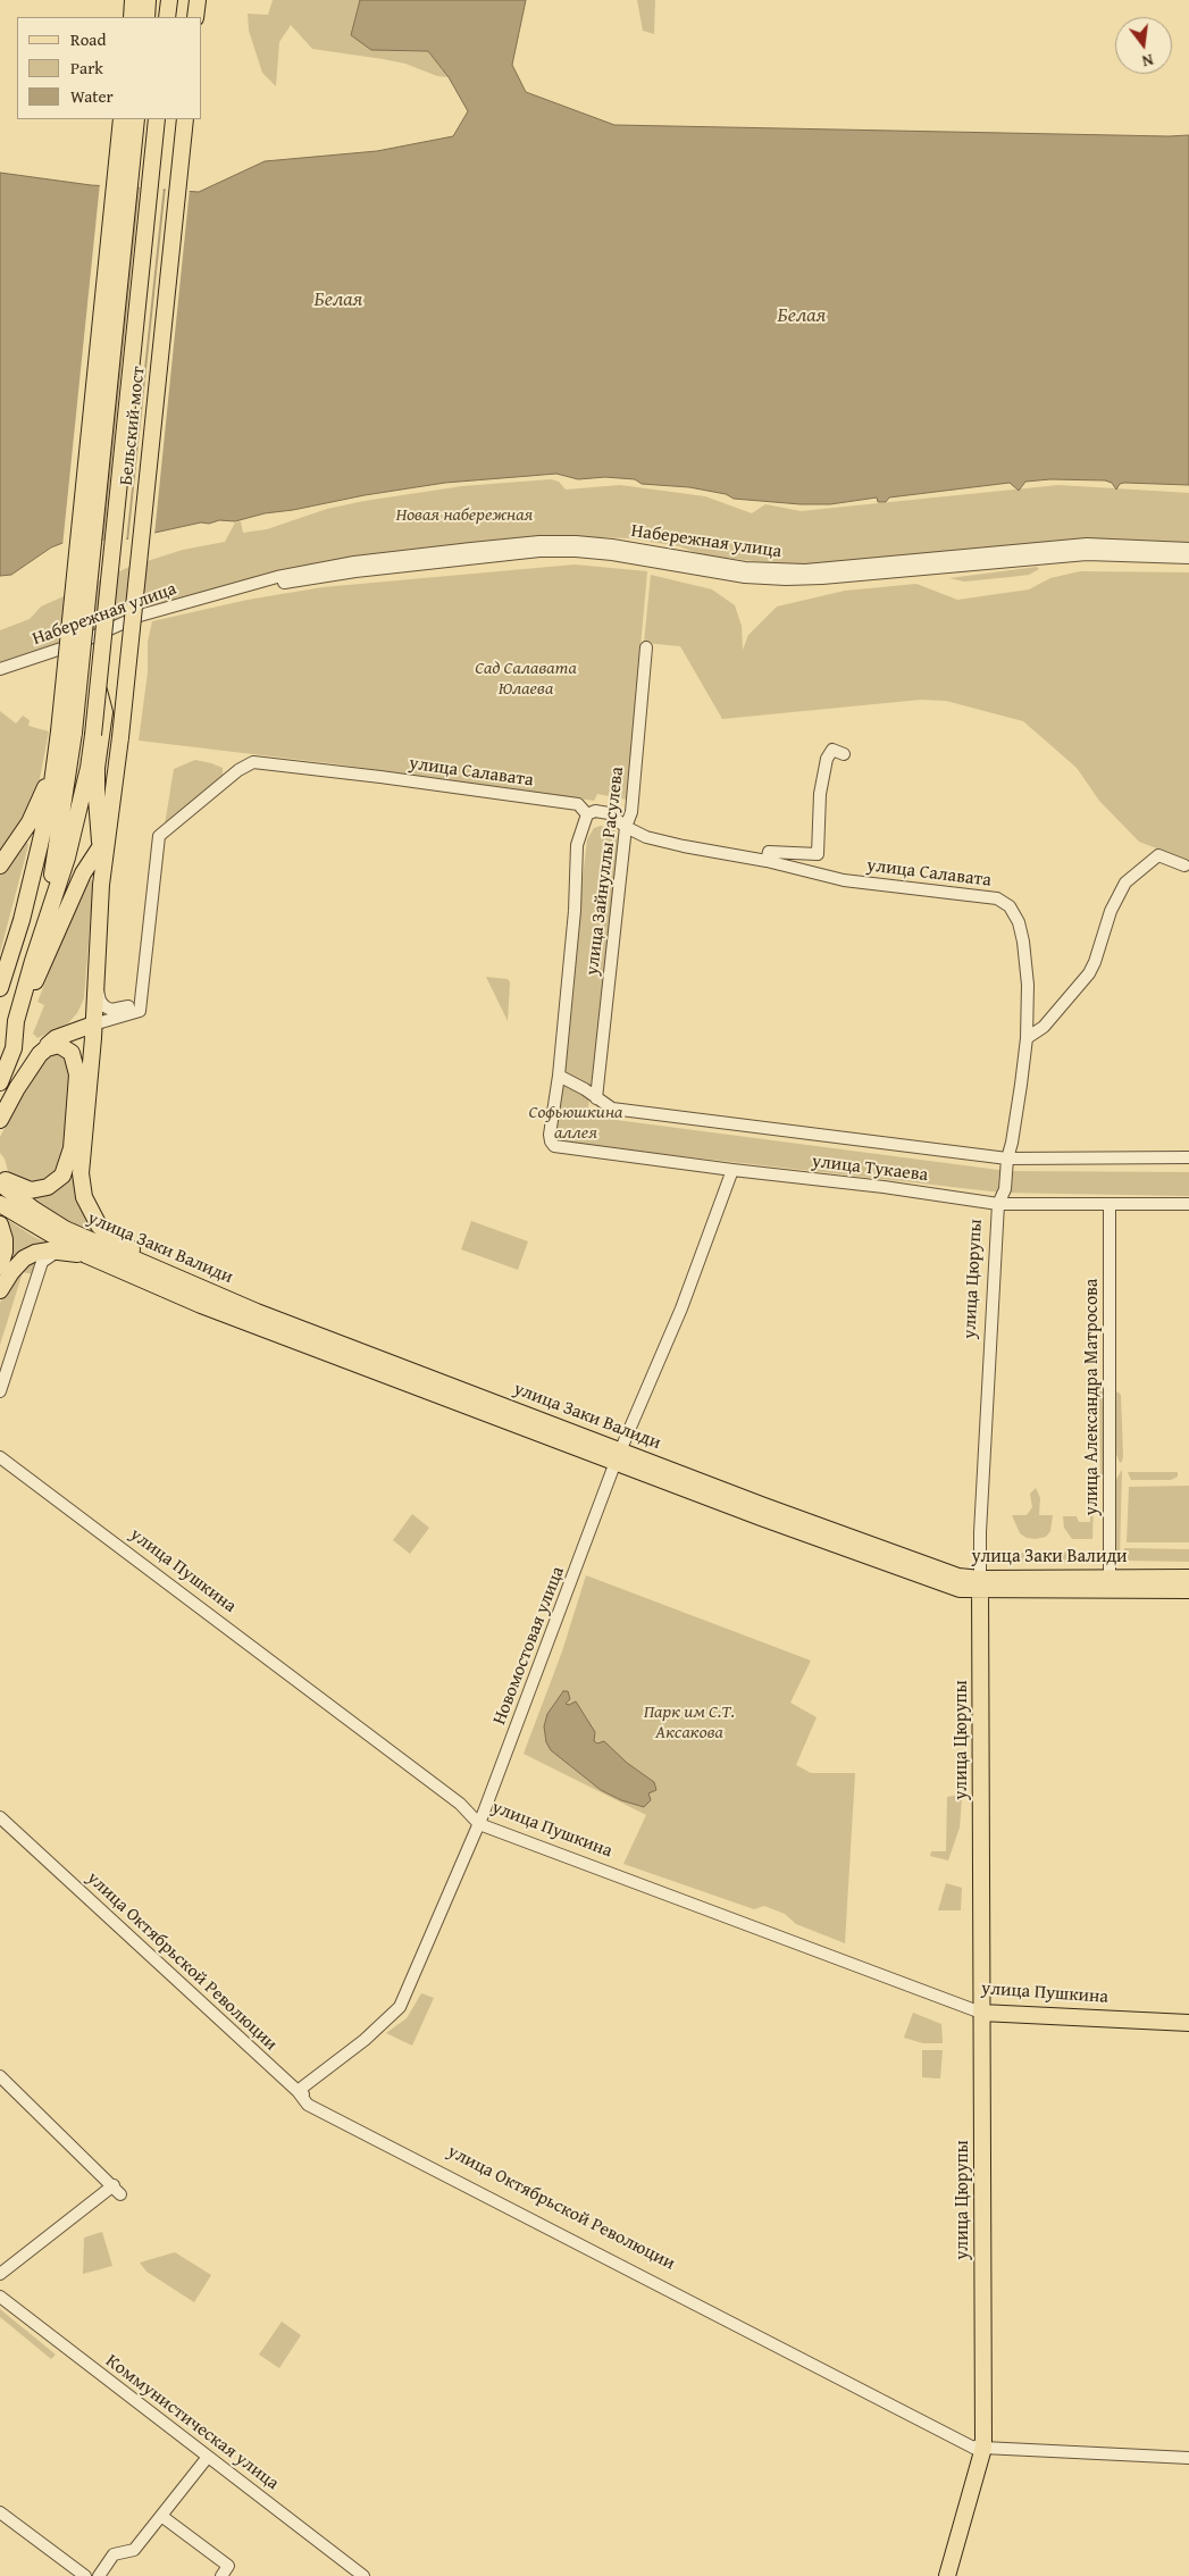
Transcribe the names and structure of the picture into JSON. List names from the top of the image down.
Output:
{
  "streets": {
    "main road": [
      "Бельский мост",
      "улица Заки Валиди",
      "улица Цюрупы",
      "улица Пушкина"
    ],
    "street": [
      "Набережная улица",
      "улица Салавата",
      "улица Зайнуллы Расулева",
      "улица Тукаева",
      "улица Александра Матросова",
      "Новомостовая улица",
      "улица Октябрьской Революции",
      "Коммунистическая улица"
    ]
  },
  "crossings": [
    ["улица Салавата", "улица Зайнуллы Расулева"],
    ["улица Салавата", "улица Цюрупы"],
    ["улица Зайнуллы Расулева", "улица Тукаева"],
    ["улица Тукаева", "улица Цюрупы"],
    ["улица Тукаева", "улица Александра Матросова"],
    ["улица Тукаева", "Новомостовая улица"],
    ["улица Заки Валиди", "улица Цюрупы"],
    ["улица Заки Валиди", "улица Александра Матросова"],
    ["улица Заки Валиди", "Новомостовая улица"],
    ["улица Цюрупы", "улица Пушкина"],
    ["улица Цюрупы", "улица Октябрьской Революции"],
    ["улица Пушкина", "Новомостовая улица"],
    ["Новомостовая улица", "улица Октябрьской Революции"]
  ],
  "water": ["Белая"],
  "parks": [
    "Новая набережная",
    "Сад Салавата Юлаева",
    "Софьюшкина аллея",
    "Парк им С.Т. Аксакова"
  ],
  "legend": ["Road", "Park", "Water"],
  "north": "bottom"
}
